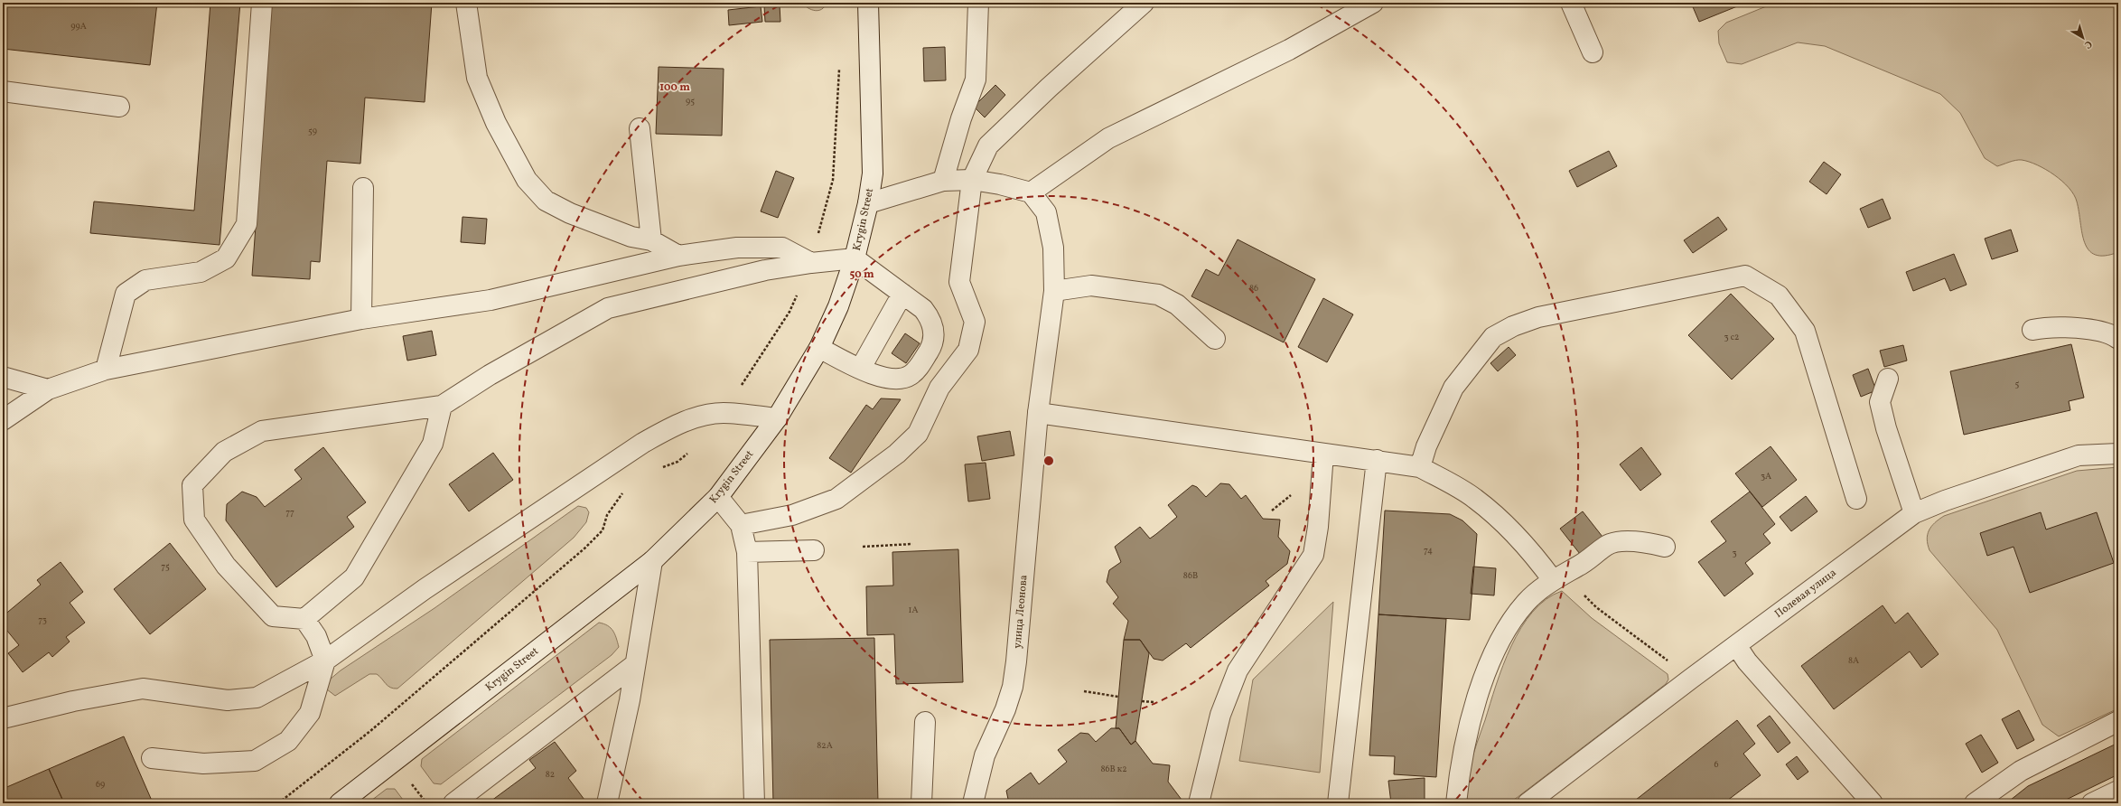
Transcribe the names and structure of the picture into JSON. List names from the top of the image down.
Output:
{
  "streets": {
    "main road": ["Krygin Street", "Полевая улица", "улица Леонова"]
  },
  "house_numbers": [
    "99А",
    "95",
    "59",
    "86",
    "3 с2",
    "5",
    "3А",
    "77",
    "74",
    "3",
    "75",
    "86В",
    "1А",
    "73",
    "8А",
    "82А",
    "6",
    "86В к2",
    "82",
    "69"
  ],
  "north": "bottom right",
  "rings": ["100 m", "50 m"]
}
